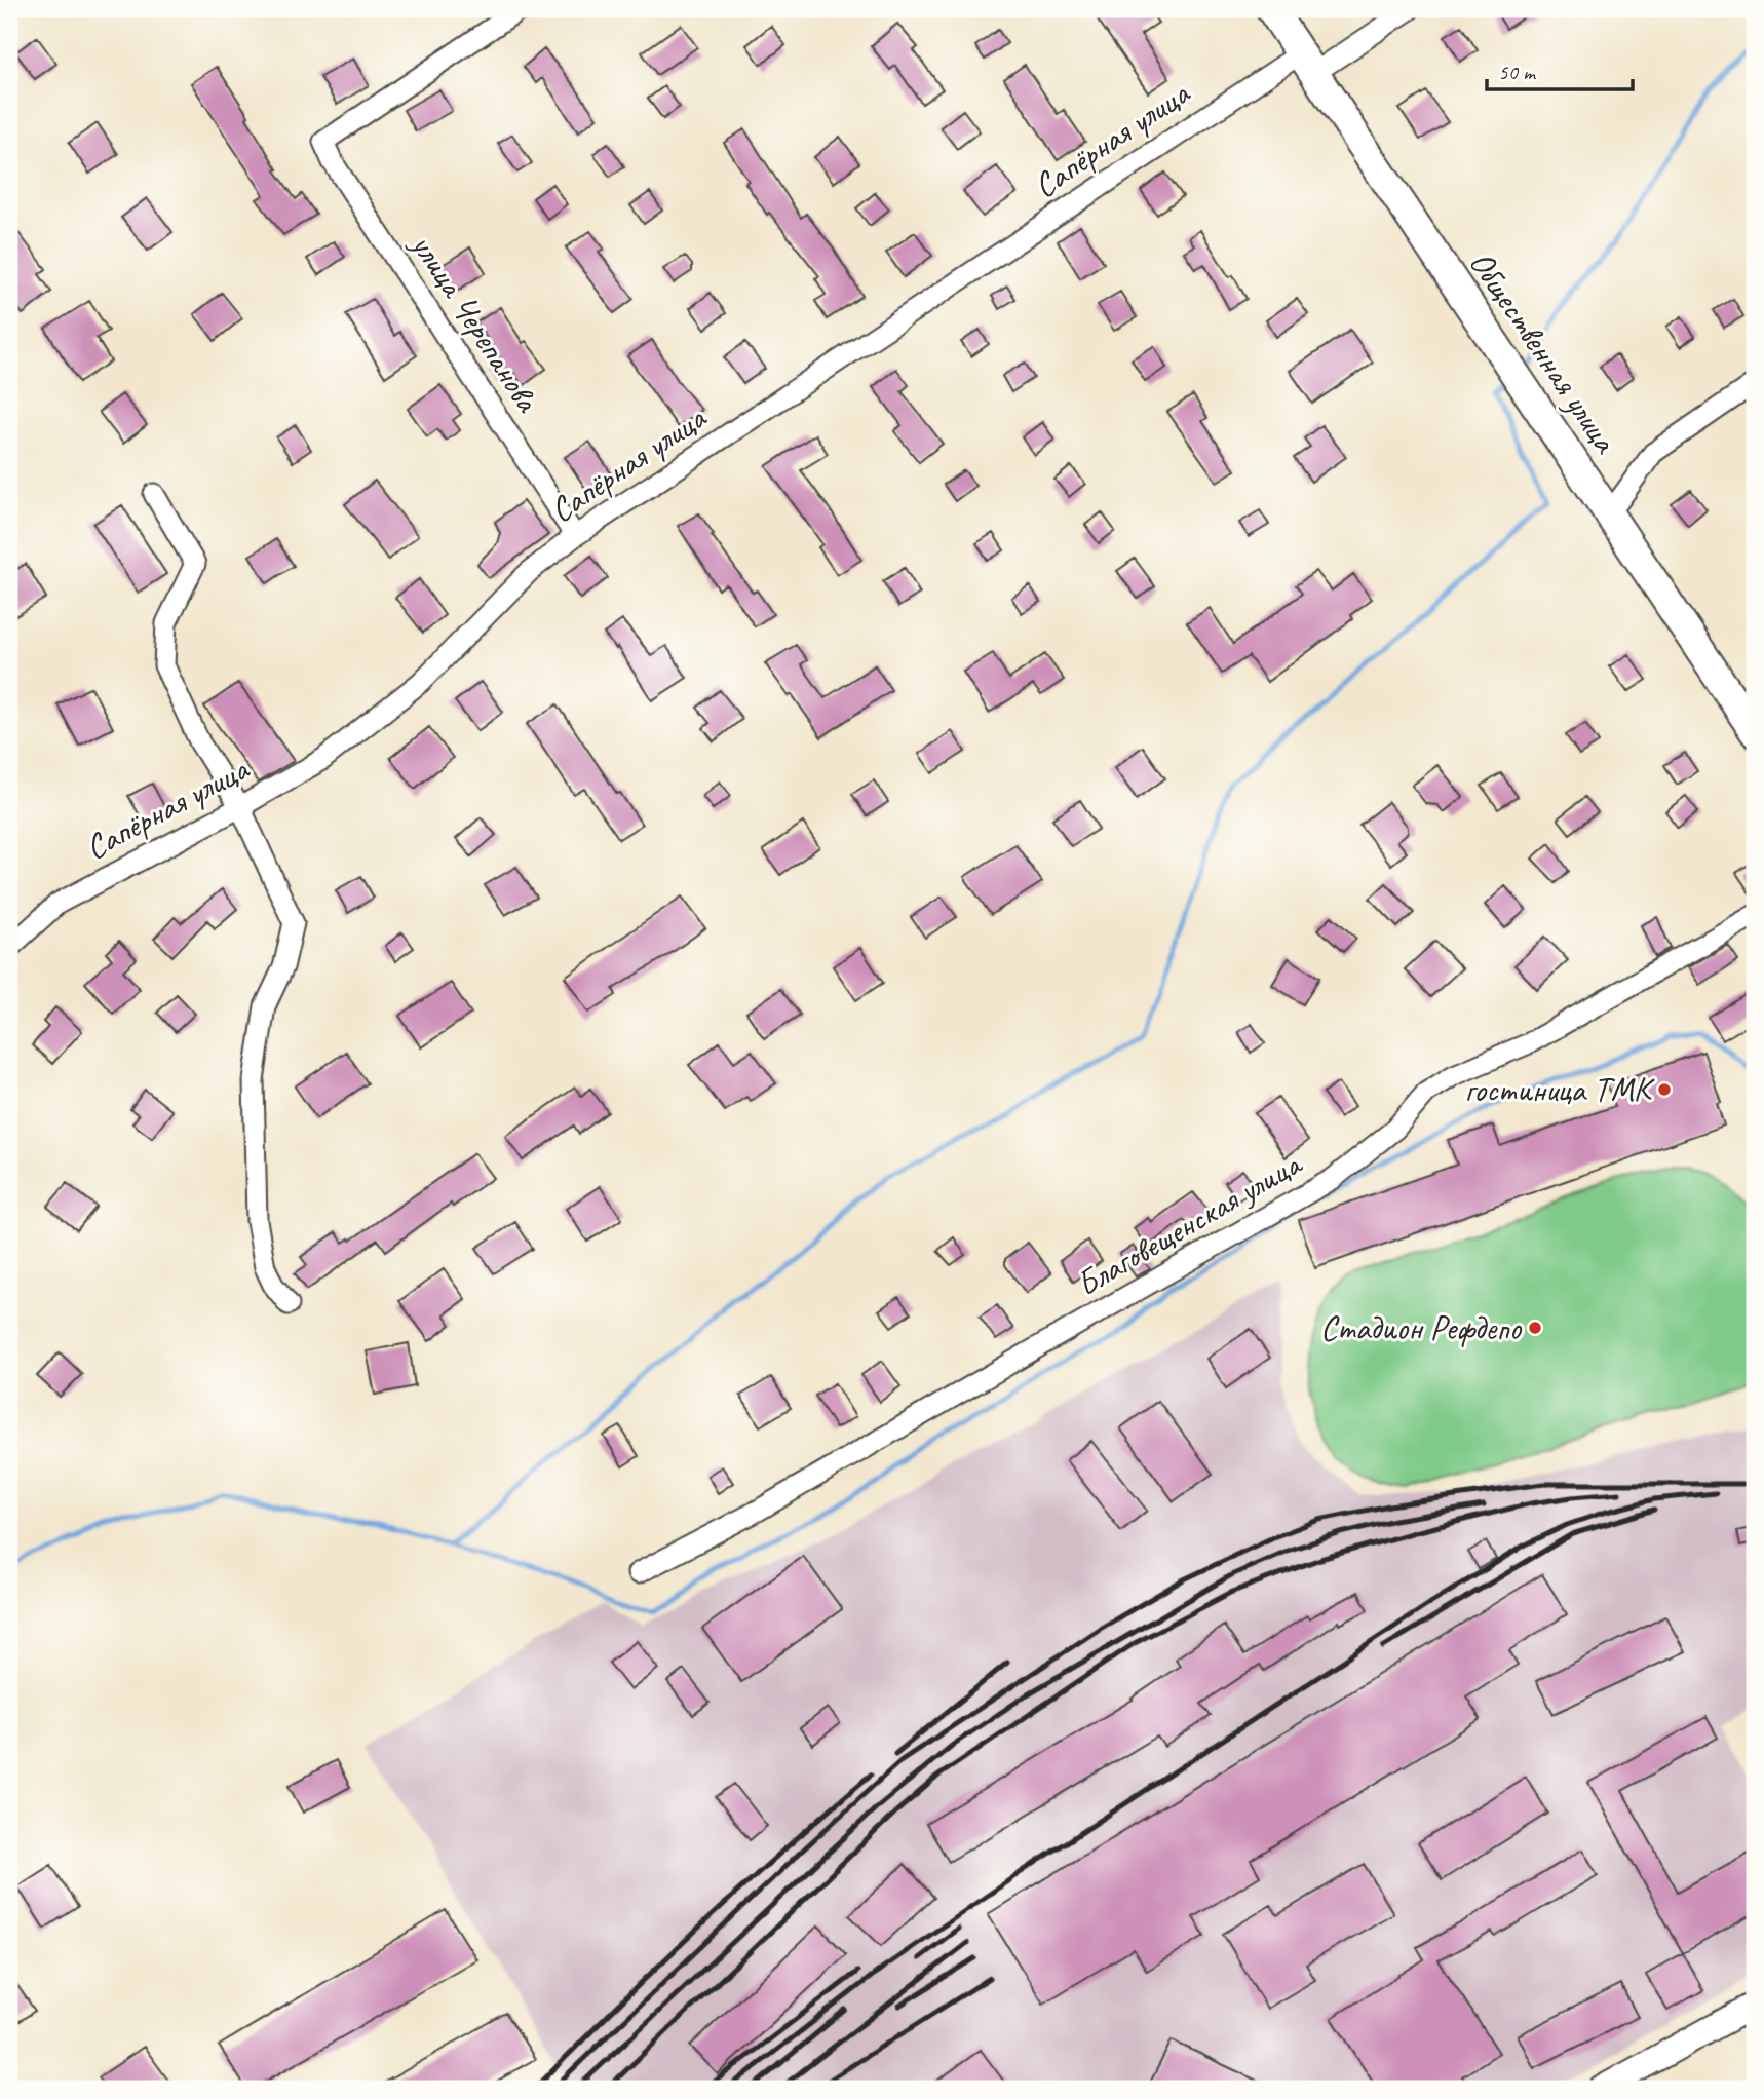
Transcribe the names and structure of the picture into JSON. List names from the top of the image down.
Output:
{
  "streets": {
    "main road": ["Общественная улица"],
    "street": ["Сапёрная улица", "улица Черепанова", "Благовещенская улица"]
  },
  "crossings": [
    ["Сапёрная улица", "улица Черепанова"],
    ["Сапёрная улица", "Общественная улица"]
  ],
  "places": ["гостиница ТМК", "Стадион Рефдепо"],
  "scale_bar": "50 m"
}
